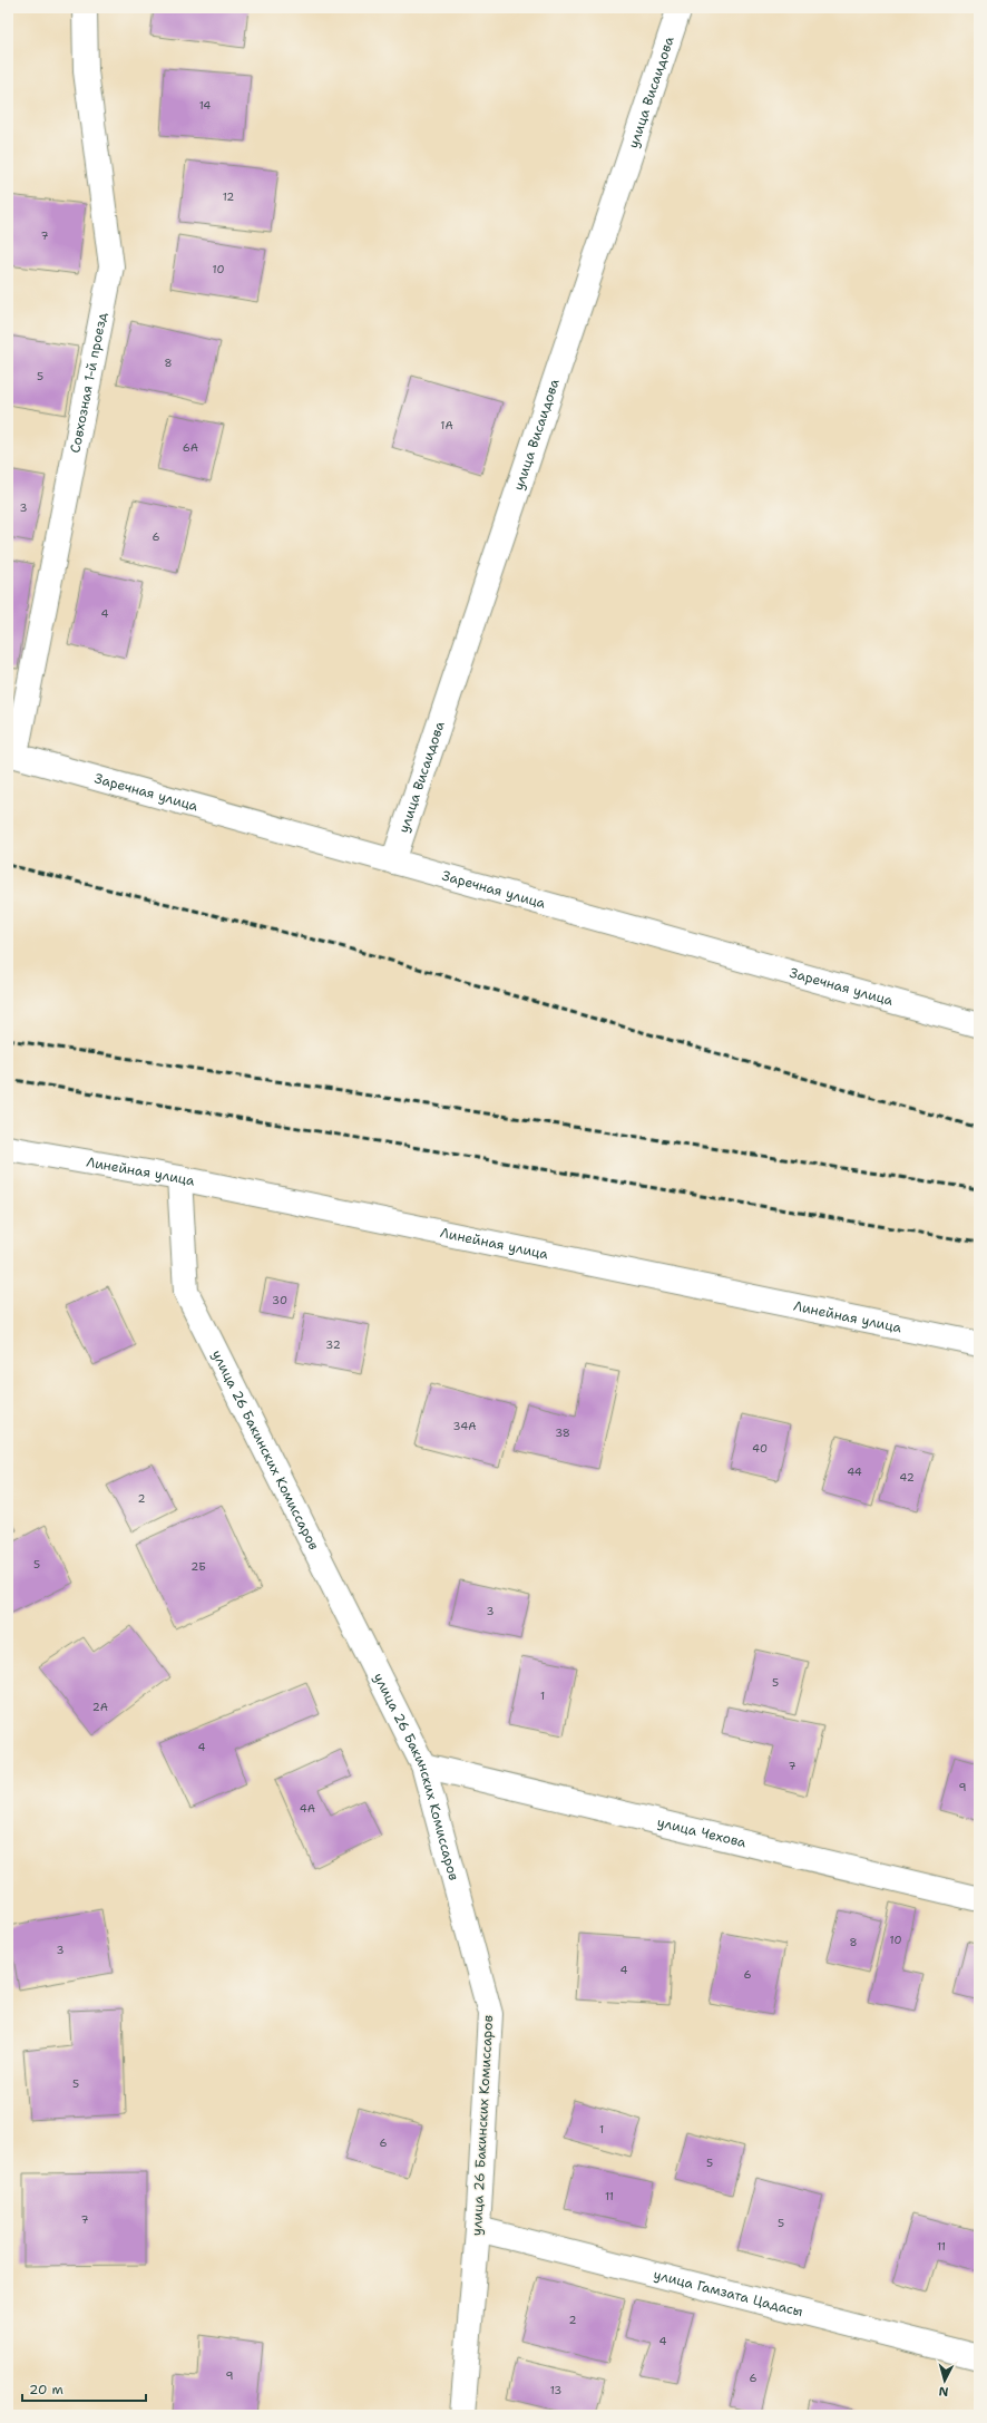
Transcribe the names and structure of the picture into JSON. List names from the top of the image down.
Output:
{
  "streets": {
    "street": [
      "улица Висаидова",
      "Совхозная 1-й проезд",
      "Заречная улица",
      "Линейная улица",
      "улица 26 Бакинских Комиссаров",
      "улица Чехова",
      "улица Гамзата Цадасы"
    ]
  },
  "crossings": [
    ["улица Висаидова", "Заречная улица"],
    ["Совхозная 1-й проезд", "Заречная улица"],
    ["Линейная улица", "улица 26 Бакинских Комиссаров"],
    ["улица 26 Бакинских Комиссаров", "улица Чехова"],
    ["улица 26 Бакинских Комиссаров", "улица Гамзата Цадасы"]
  ],
  "house_numbers": [
    "14",
    "12",
    "7",
    "10",
    "8",
    "5",
    "1А",
    "6А",
    "3",
    "6",
    "4",
    "30",
    "32",
    "34А",
    "38",
    "40",
    "44",
    "42",
    "2",
    "5",
    "2Б",
    "3",
    "5",
    "1",
    "2А",
    "4",
    "7",
    "9",
    "4А",
    "10",
    "8",
    "3",
    "4",
    "6",
    "5",
    "1",
    "6",
    "5",
    "11",
    "7",
    "5",
    "11",
    "2",
    "4",
    "9",
    "6",
    "13"
  ],
  "scale_bar": "20 m",
  "north": "bottom"
}
